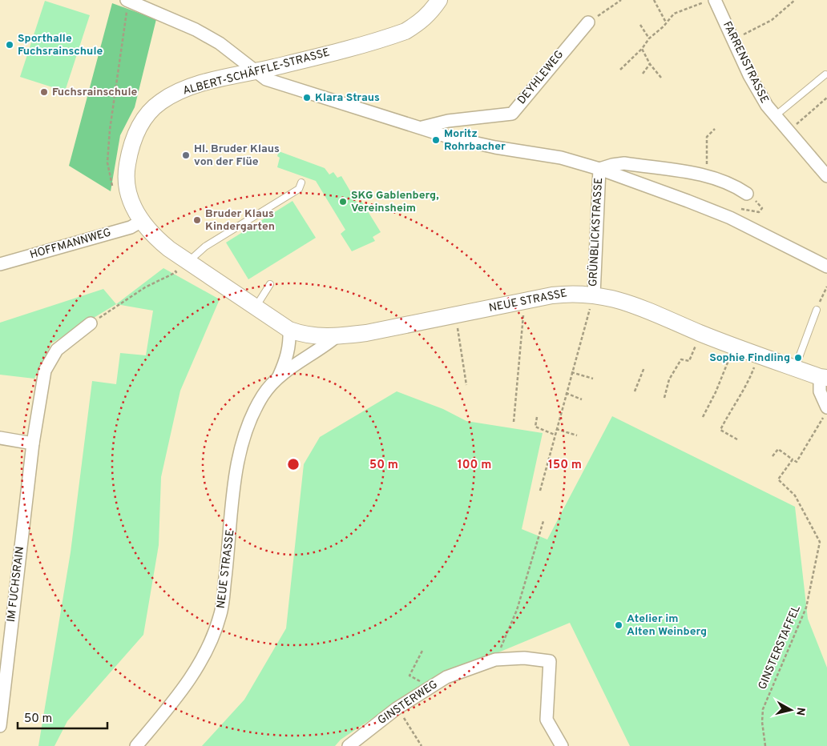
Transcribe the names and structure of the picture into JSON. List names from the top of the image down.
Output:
{
  "streets": {
    "street": [
      "FARRENSTRASSE",
      "ALBERT-SCHÄFFLE-STRASSE",
      "DEYHLEWEG",
      "GRÜNBLICKSTRASSE",
      "HOFFMANNWEG",
      "NEUE STRASSE",
      "IM FUCHSRAIN",
      "GINSTERWEG"
    ],
    "path": ["GINSTERSTAFFEL"]
  },
  "crossings": [
    ["ALBERT-SCHÄFFLE-STRASSE", "HOFFMANNWEG"],
    ["ALBERT-SCHÄFFLE-STRASSE", "NEUE STRASSE"],
    ["GRÜNBLICKSTRASSE", "NEUE STRASSE"]
  ],
  "places": [
    "Sporthalle Fuchsrainschule",
    "Fuchsrainschule",
    "Klara Straus",
    "Moritz Rohrbacher",
    "Hl. Bruder Klaus von der Flüe",
    "SKG Gablenberg, Vereinsheim",
    "Bruder Klaus Kindergarten",
    "Sophie Findling",
    "Atelier im Alten Weinberg"
  ],
  "scale_bar": "50 m",
  "north": "right",
  "rings": ["50 m", "100 m", "150 m"]
}
